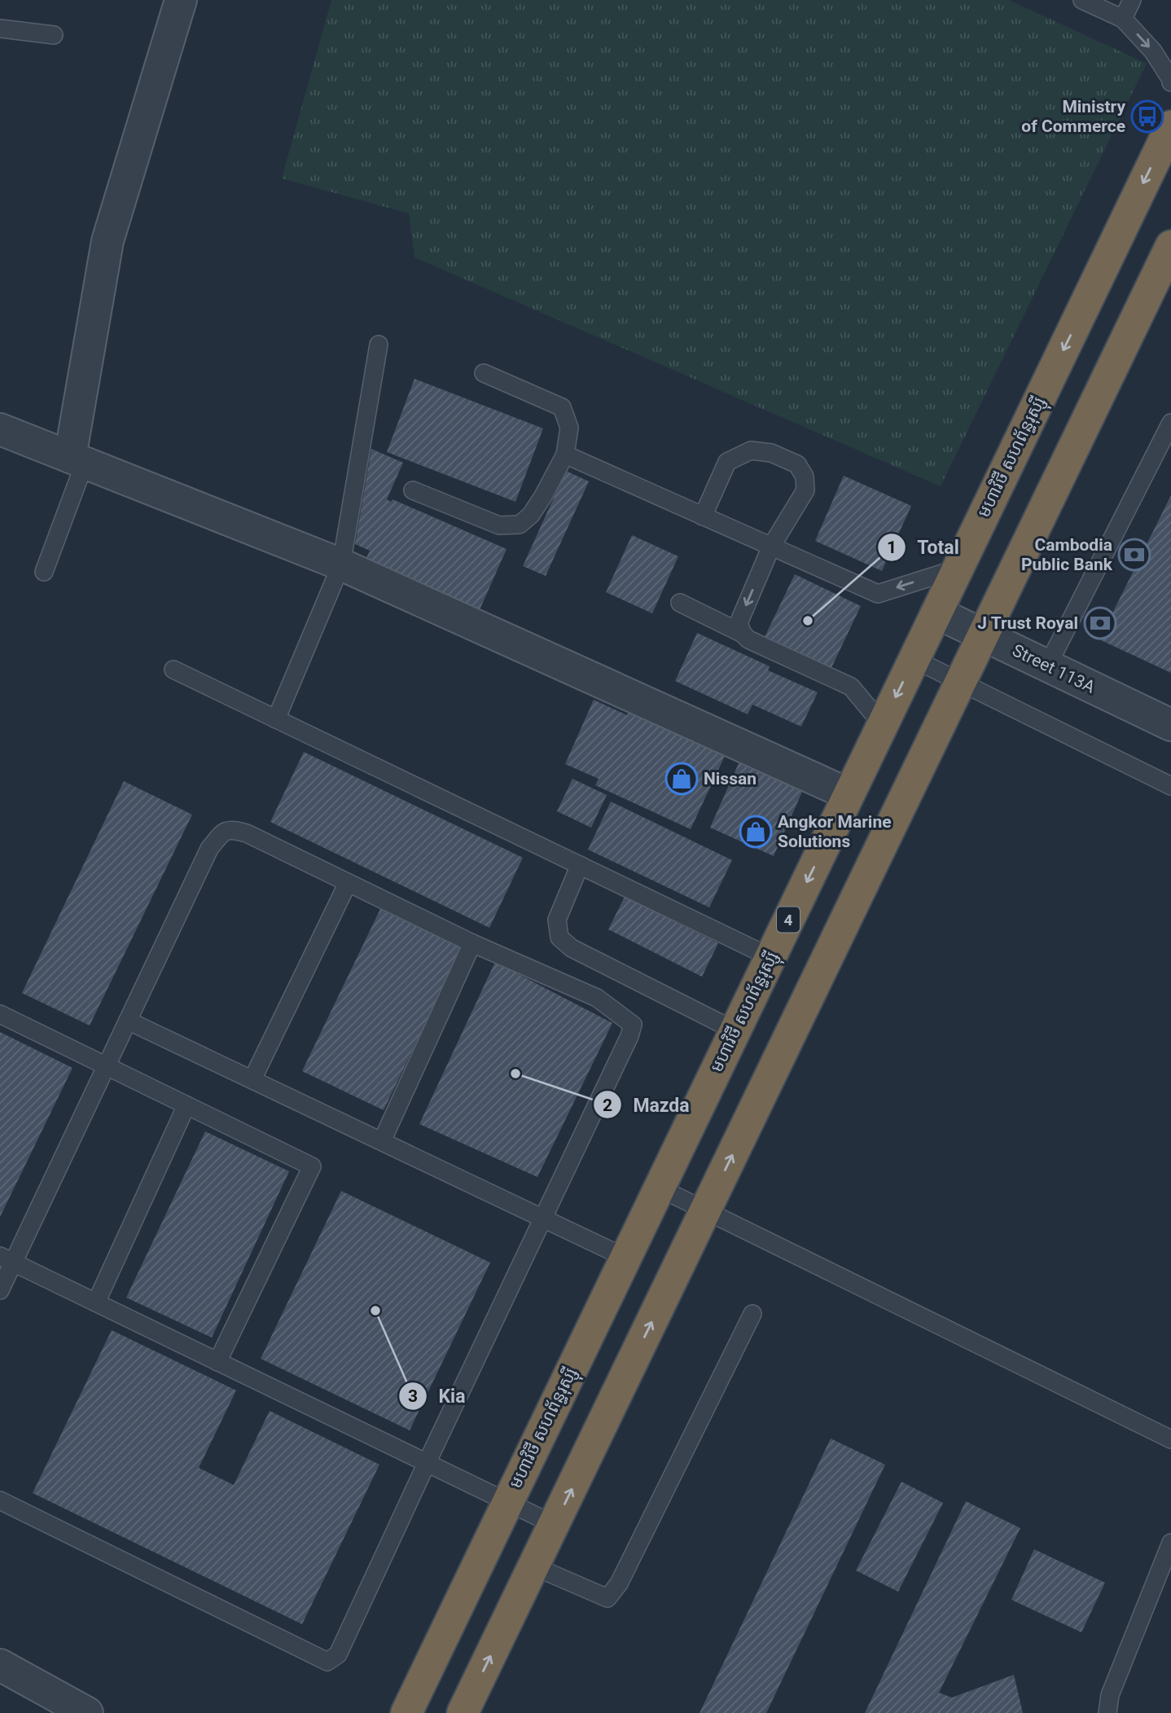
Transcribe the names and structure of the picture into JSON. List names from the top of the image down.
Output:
{
  "streets": {
    "highway": ["មហាវិថី សហព័ន្ធរុស្ស៊ី", "4"],
    "street": ["Street 113A"]
  },
  "crossings": [
    ["មហាវិថី សហព័ន្ធរុស្ស៊ី", "Street 113A"]
  ],
  "places": {
    "bus stop": ["Ministry of Commerce"],
    "bank": ["Cambodia Public Bank", "J Trust Royal"],
    "other": ["Total", "Mazda", "Kia"],
    "shop": ["Nissan", "Angkor Marine Solutions"]
  }
}
